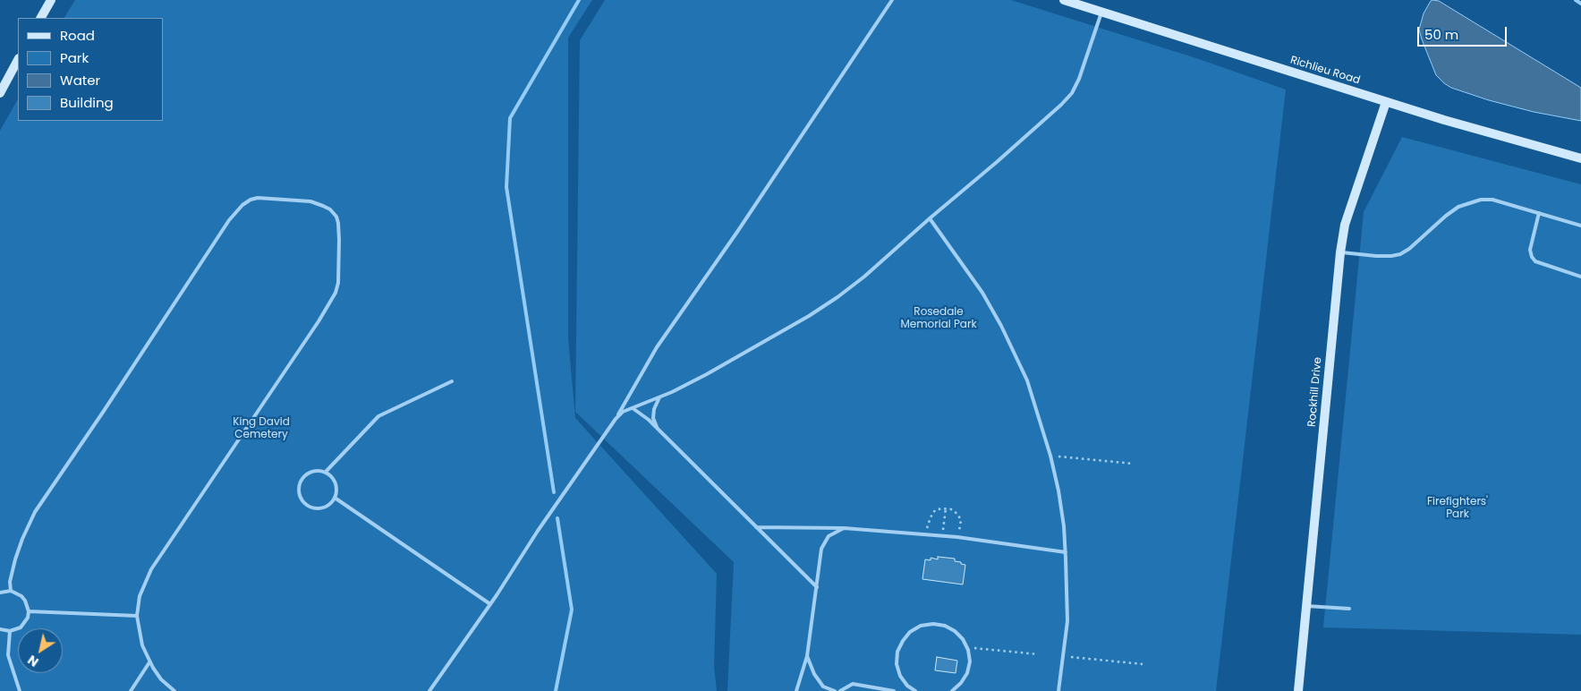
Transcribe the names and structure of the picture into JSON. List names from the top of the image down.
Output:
{
  "streets": {
    "main road": ["Richlieu Road", "Rockhill Drive"]
  },
  "crossings": [
    ["Richlieu Road", "Rockhill Drive"]
  ],
  "parks": ["Rosedale Memorial Park", "King David Cemetery", "Firefighters' Park"],
  "legend": [
    "Road",
    "Park",
    "Water",
    "Building"
  ],
  "scale_bar": "50 m",
  "north": "bottom left"
}
